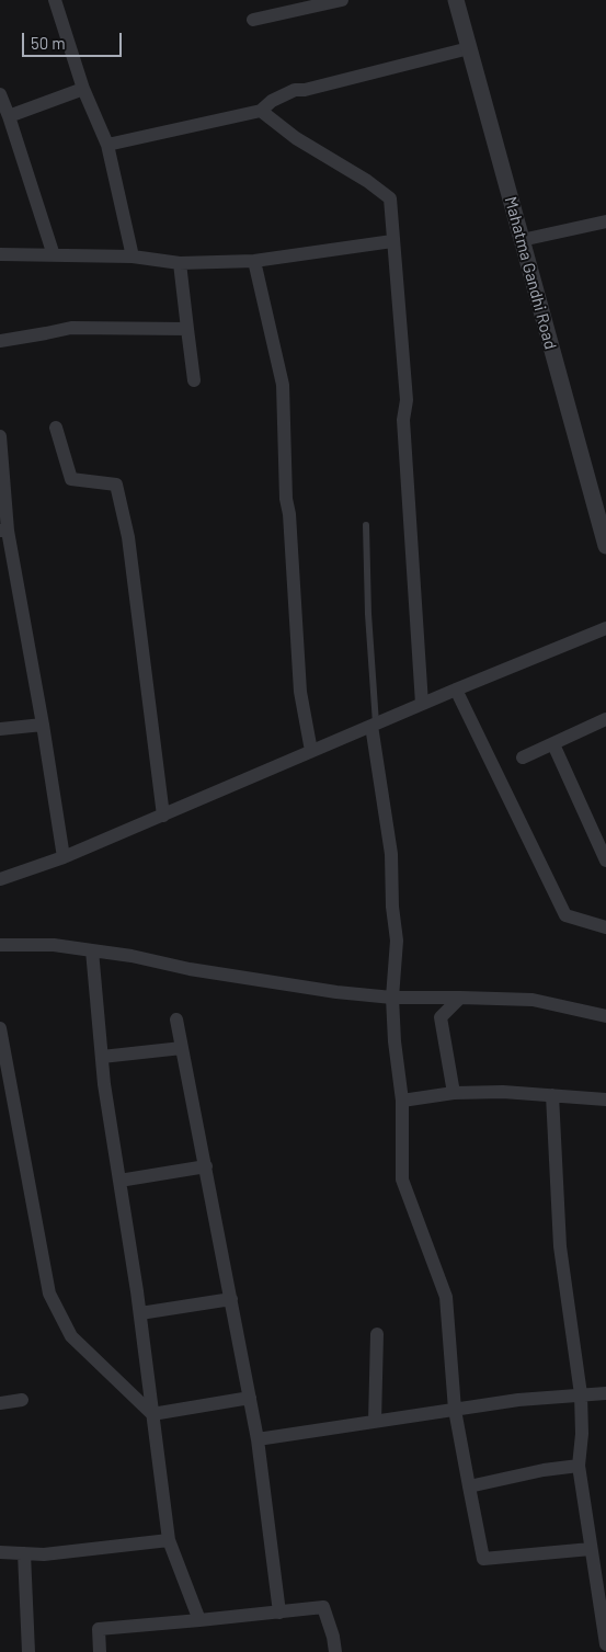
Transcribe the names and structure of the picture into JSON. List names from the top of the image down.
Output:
{
  "streets": {
    "street": ["Mahatma Gandhi Road"]
  },
  "scale_bar": "50 m"
}
